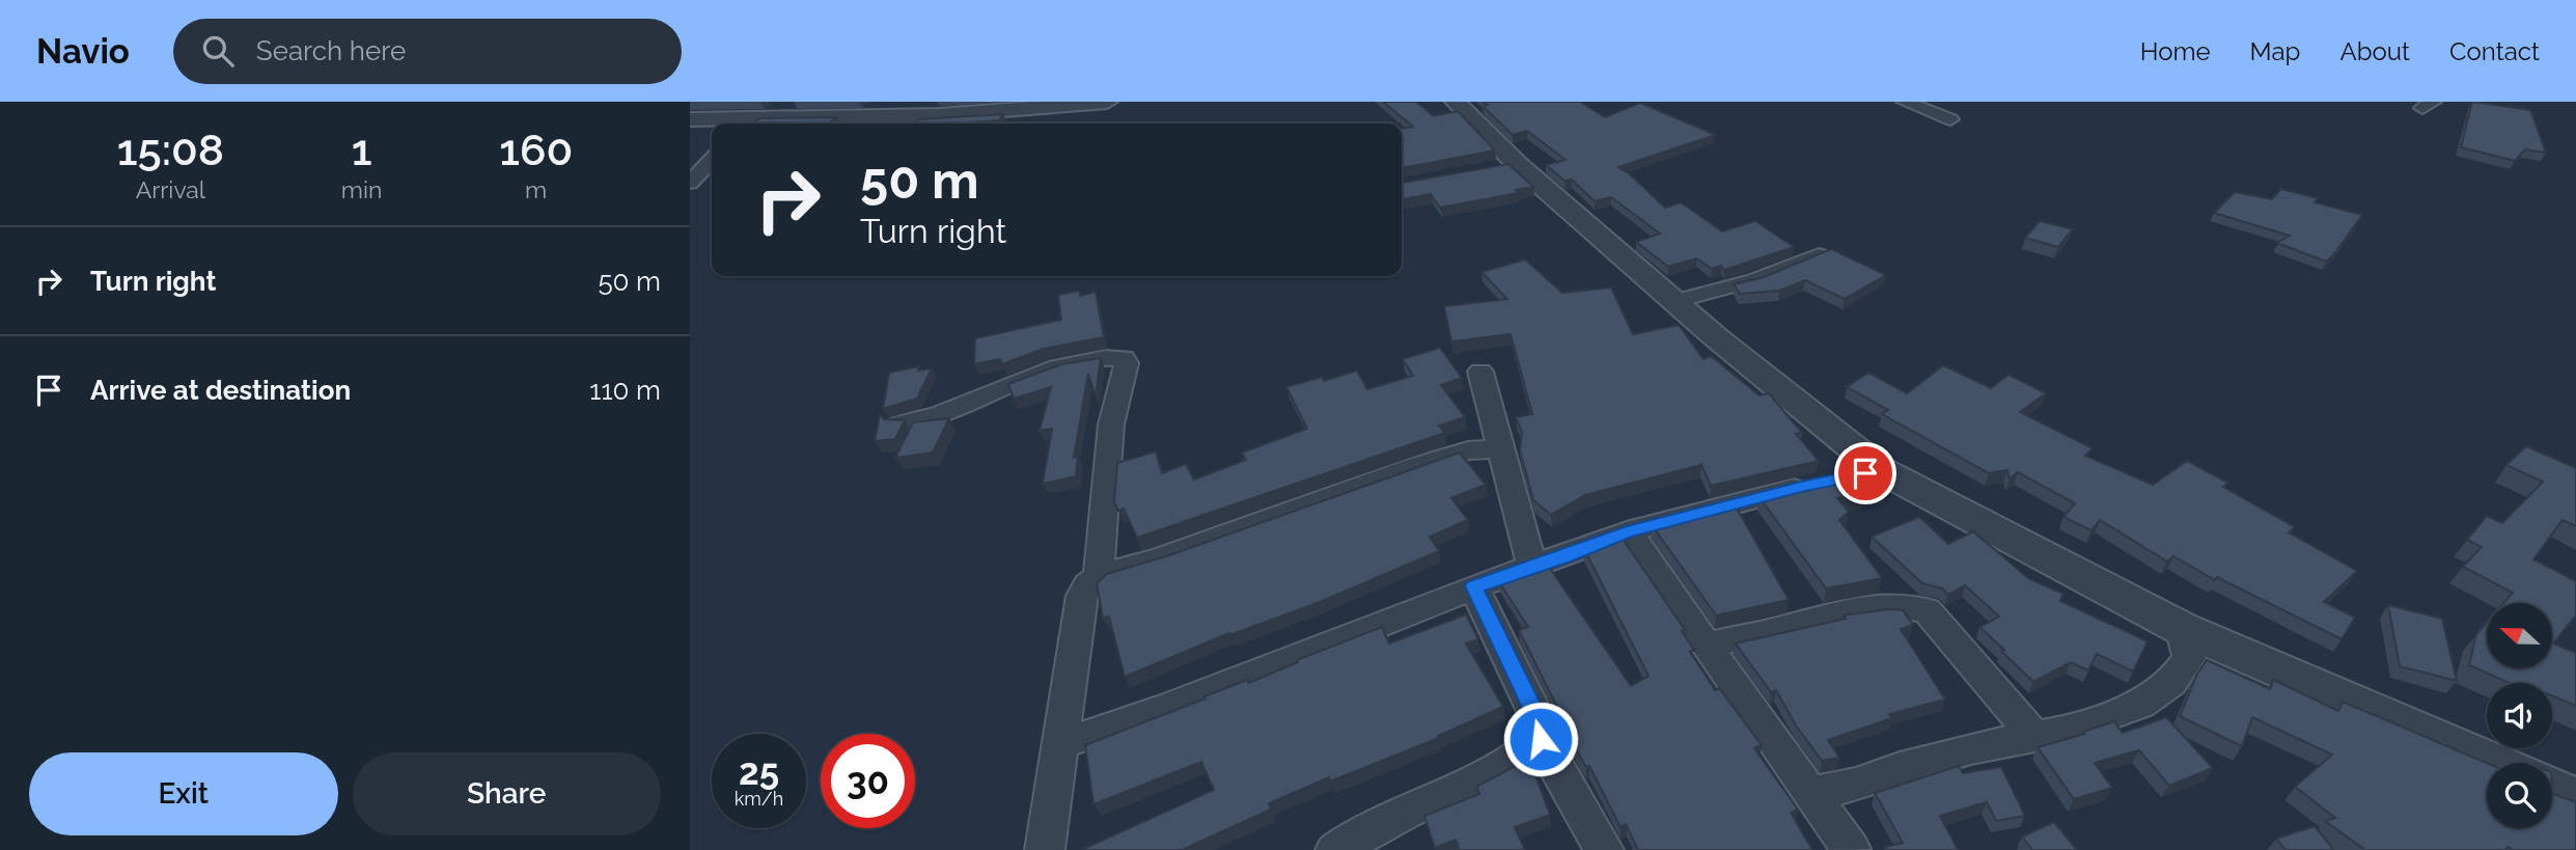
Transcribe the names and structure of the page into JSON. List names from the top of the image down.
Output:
{
  "north": "left",
  "page": {
    "header": "Navio",
    "search": "Search here",
    "nav": [
      "Home",
      "Map",
      "About",
      "Contact"
    ],
    "eta": [
      "15:08",
      "Arrival",
      "1",
      "min",
      "160",
      "m"
    ],
    "turn": ["50 m", "Turn right"],
    "list": [
      {
        "name": "Turn right",
        "value": "50 m"
      },
      {
        "name": "Arrive at destination",
        "value": "110 m"
      }
    ],
    "speed": "25 km/h",
    "limit": "30",
    "buttons": ["Exit", "Share"]
  }
}
